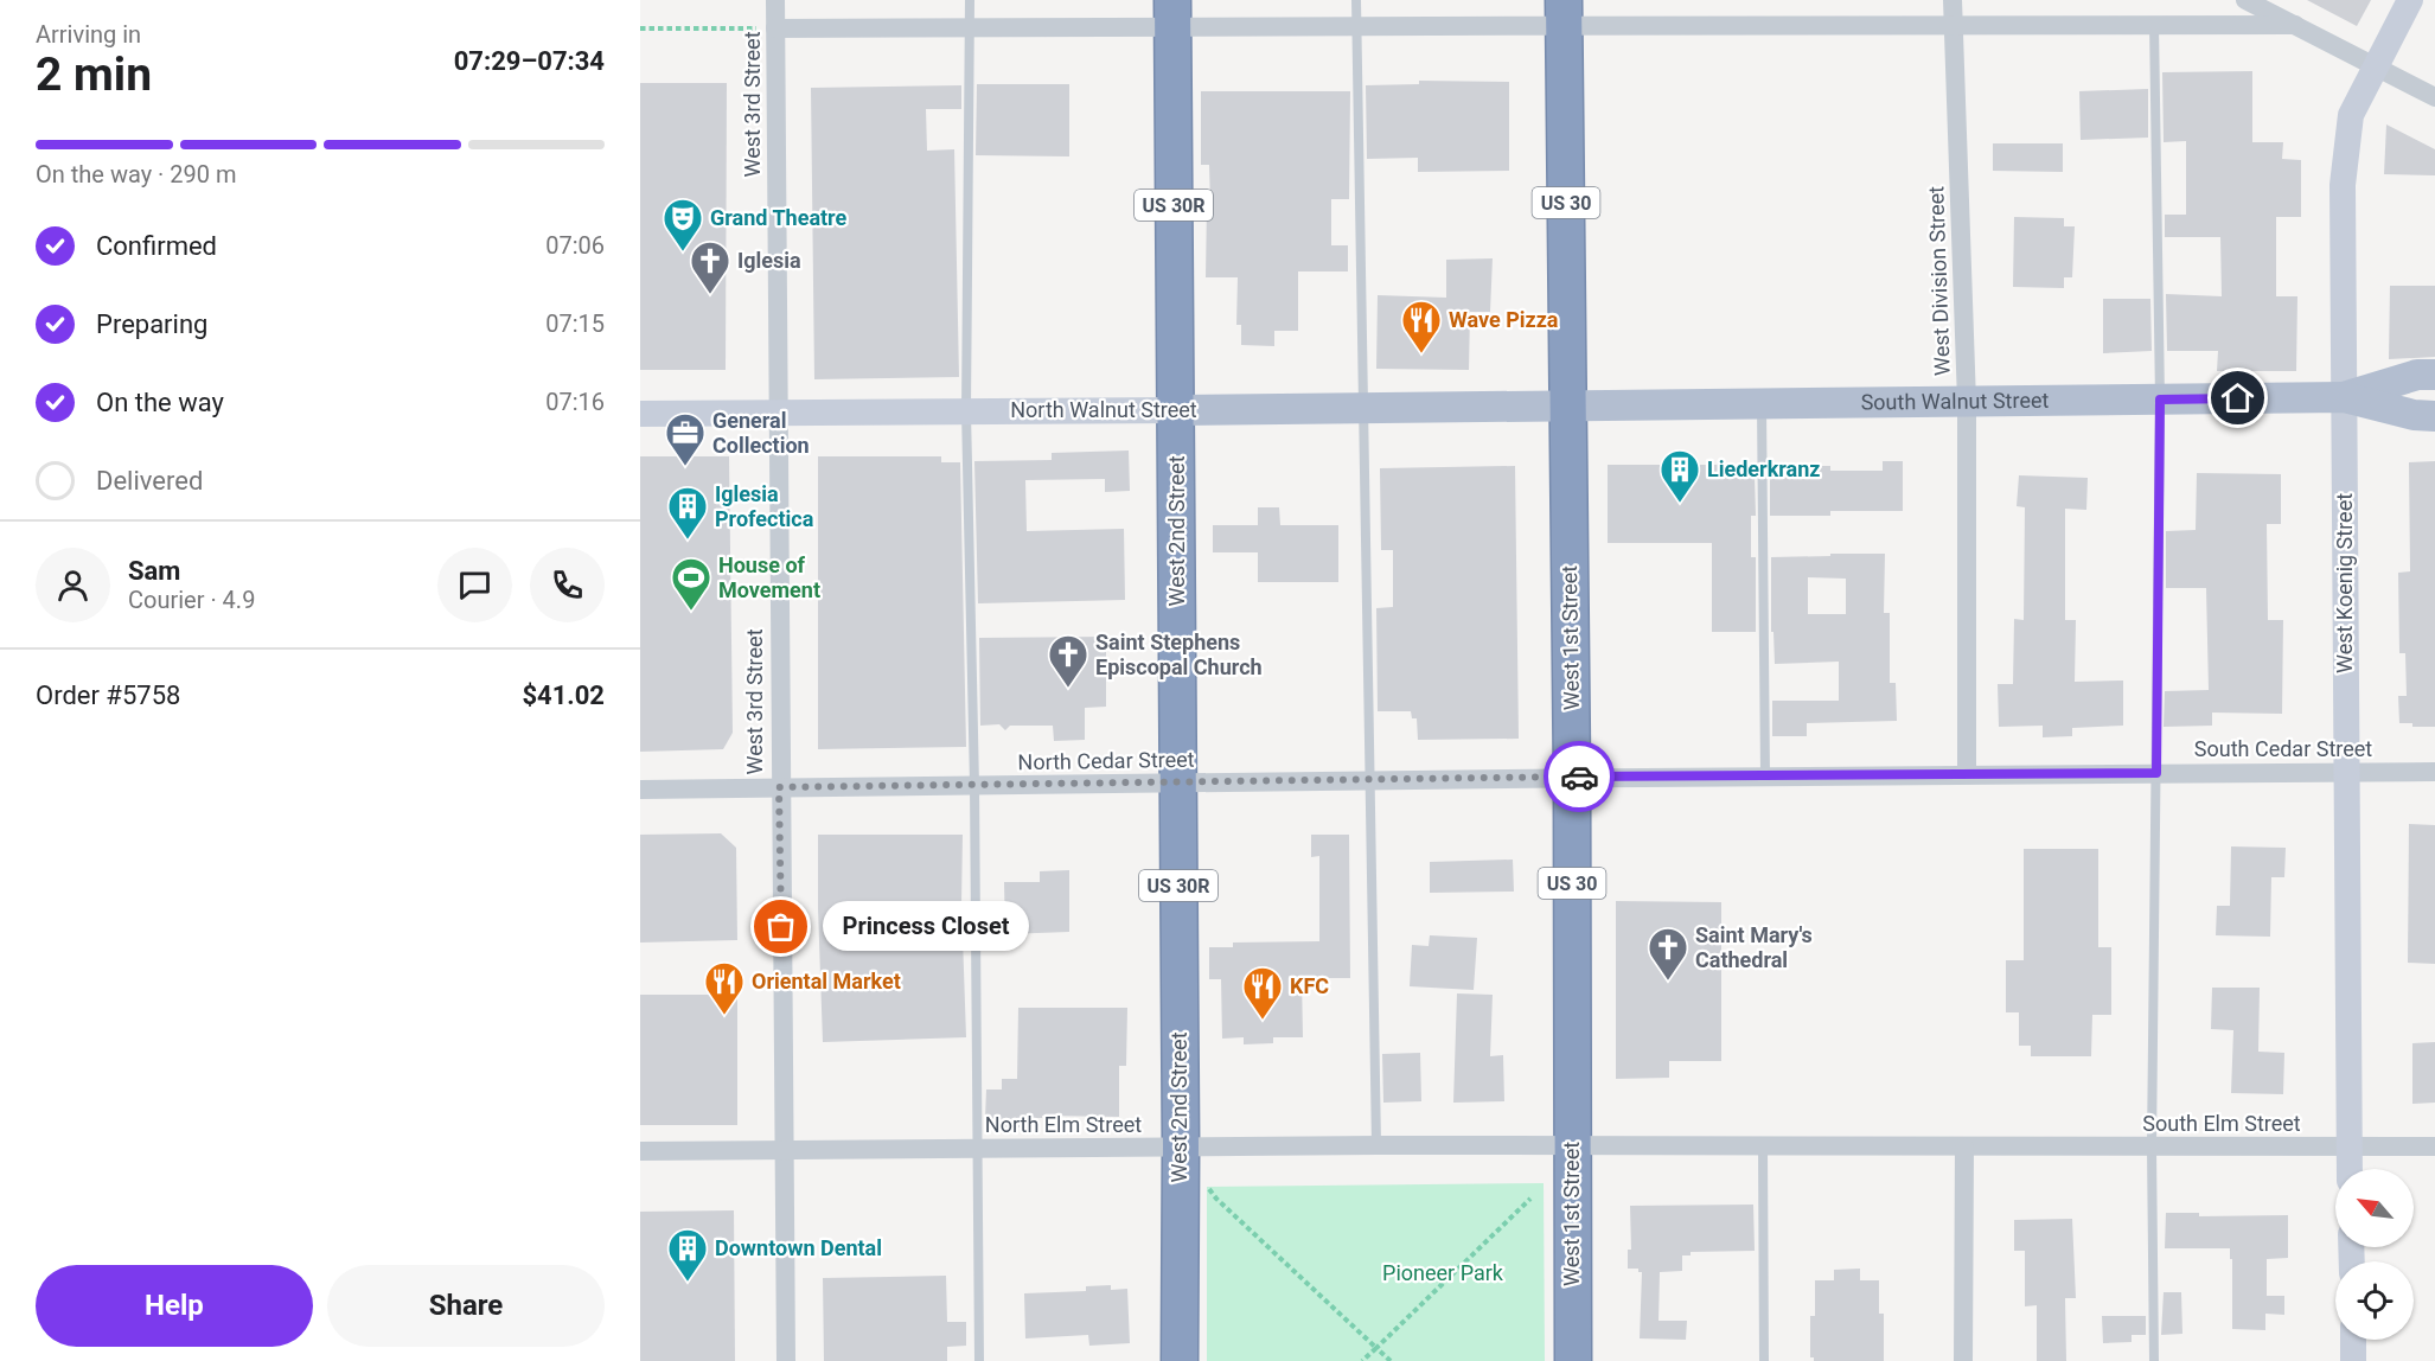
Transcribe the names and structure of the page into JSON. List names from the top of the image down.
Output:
{
  "streets": {
    "highway": [
      "US 30",
      "US 30R",
      "West 2nd Street",
      "West 1st Street"
    ],
    "main road": ["South Walnut Street", "North Walnut Street"],
    "street": [
      "West 3rd Street",
      "West Division Street",
      "West Koenig Street",
      "South Cedar Street",
      "North Cedar Street",
      "South Elm Street",
      "North Elm Street"
    ]
  },
  "crossings": [
    ["West 3rd Street", "North Walnut Street"],
    ["West 3rd Street", "North Cedar Street"],
    ["West 3rd Street", "North Elm Street"],
    ["West Division Street", "South Walnut Street"],
    ["West Division Street", "South Cedar Street"],
    ["South Walnut Street", "North Walnut Street"],
    ["South Walnut Street", "West Koenig Street"],
    ["South Walnut Street", "West 1st Street"],
    ["North Walnut Street", "West 2nd Street"],
    ["North Walnut Street", "West 1st Street"],
    ["West 2nd Street", "North Cedar Street"],
    ["West 2nd Street", "North Elm Street"],
    ["West Koenig Street", "South Cedar Street"],
    ["West Koenig Street", "South Elm Street"],
    ["West 1st Street", "North Cedar Street"],
    ["West 1st Street", "North Elm Street"]
  ],
  "parks": ["Pioneer Park"],
  "places": {
    "theatre": ["Grand Theatre"],
    "church": ["Iglesia", "Saint Stephens Episcopal Church", "Saint Mary's Cathedral"],
    "restaurant": ["Wave Pizza", "Oriental Market", "KFC"],
    "office": ["General Collection"],
    "building": ["Liederkranz", "Iglesia Profectica", "Downtown Dental"],
    "sports": ["House of Movement"],
    "other": ["Princess Closet"]
  },
  "north": "top left",
  "page": {
    "heading": ["2 min", "Arriving in", "07:29–07:34"],
    "panel": [
      "Sam",
      "Courier · 4.9",
      "Order #5758",
      "$41.02"
    ],
    "bar": "On the way · 290 m",
    "list": [
      ["Confirmed", "07:06"],
      ["Preparing", "07:15"],
      ["On the way", "07:16"],
      "Delivered"
    ],
    "bubble": "Princess Closet",
    "buttons": ["Help", "Share"]
  }
}
